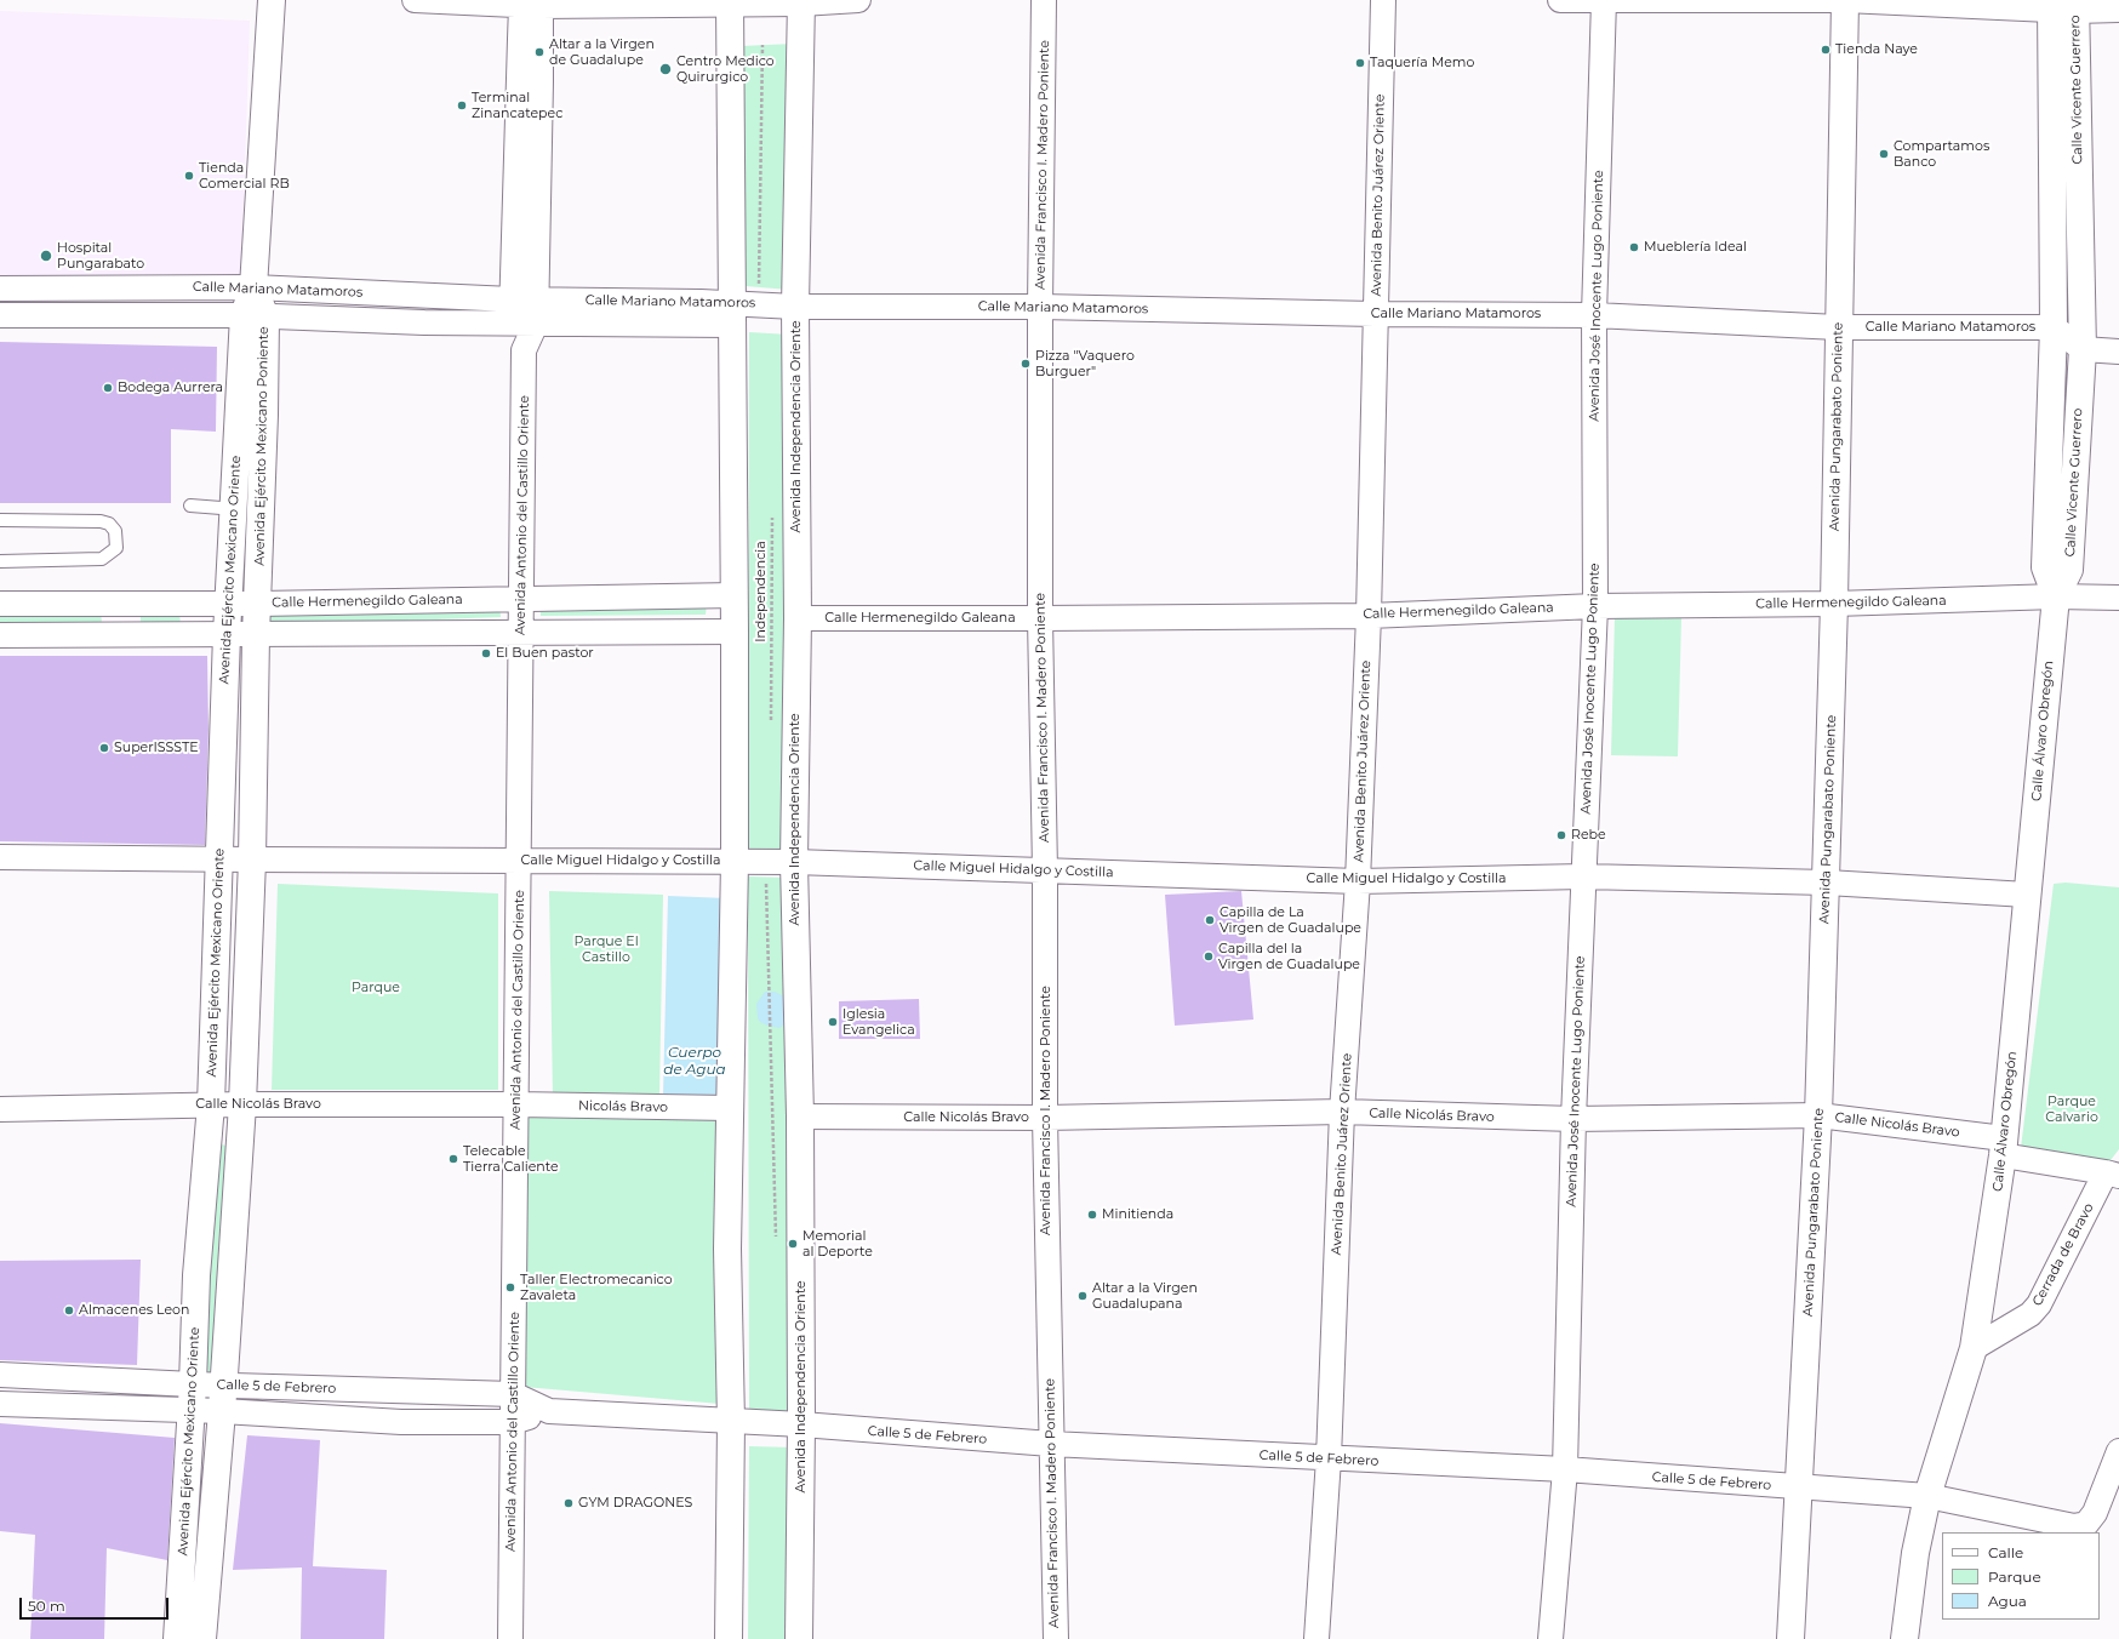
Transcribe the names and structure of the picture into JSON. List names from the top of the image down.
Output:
{
  "streets": {
    "street": [
      "Calle Vicente Guerrero",
      "Avenida Francisco I. Madero Poniente",
      "Avenida Benito Juárez Oriente",
      "Calle Mariano Matamoros",
      "Avenida José Inocente Lugo Poniente",
      "Avenida Independencia Oriente",
      "Avenida Pungarabato Poniente",
      "Avenida Ejército Mexicano Poniente",
      "Avenida Antonio del Castillo Oriente",
      "Avenida Ejército Mexicano Oriente",
      "Calle Hermenegildo Galeana",
      "Calle Álvaro Obregón",
      "Calle Miguel Hidalgo y Costilla",
      "Calle Nicolás Bravo",
      "Nicolás Bravo",
      "Cerrada de Bravo",
      "Calle 5 de Febrero"
    ],
    "path": ["Independencia"]
  },
  "crossings": [
    ["Calle Vicente Guerrero", "Calle Mariano Matamoros"],
    ["Calle Vicente Guerrero", "Calle Hermenegildo Galeana"],
    ["Calle Vicente Guerrero", "Calle Álvaro Obregón"],
    ["Avenida Francisco I. Madero Poniente", "Calle Mariano Matamoros"],
    ["Avenida Francisco I. Madero Poniente", "Calle Hermenegildo Galeana"],
    ["Avenida Francisco I. Madero Poniente", "Calle Miguel Hidalgo y Costilla"],
    ["Avenida Francisco I. Madero Poniente", "Calle Nicolás Bravo"],
    ["Avenida Francisco I. Madero Poniente", "Calle 5 de Febrero"],
    ["Avenida Benito Juárez Oriente", "Calle Mariano Matamoros"],
    ["Avenida Benito Juárez Oriente", "Calle Hermenegildo Galeana"],
    ["Avenida Benito Juárez Oriente", "Calle Miguel Hidalgo y Costilla"],
    ["Avenida Benito Juárez Oriente", "Calle Nicolás Bravo"],
    ["Avenida Benito Juárez Oriente", "Calle 5 de Febrero"],
    ["Calle Mariano Matamoros", "Avenida José Inocente Lugo Poniente"],
    ["Calle Mariano Matamoros", "Avenida Independencia Oriente"],
    ["Calle Mariano Matamoros", "Avenida Pungarabato Poniente"],
    ["Calle Mariano Matamoros", "Avenida Ejército Mexicano Poniente"],
    ["Calle Mariano Matamoros", "Avenida Antonio del Castillo Oriente"],
    ["Calle Mariano Matamoros", "Avenida Ejército Mexicano Oriente"],
    ["Avenida José Inocente Lugo Poniente", "Calle Hermenegildo Galeana"],
    ["Avenida José Inocente Lugo Poniente", "Calle Miguel Hidalgo y Costilla"],
    ["Avenida José Inocente Lugo Poniente", "Calle Nicolás Bravo"],
    ["Avenida José Inocente Lugo Poniente", "Calle 5 de Febrero"],
    ["Avenida Independencia Oriente", "Calle Hermenegildo Galeana"],
    ["Avenida Independencia Oriente", "Calle Miguel Hidalgo y Costilla"],
    ["Avenida Independencia Oriente", "Calle Nicolás Bravo"],
    ["Avenida Independencia Oriente", "Calle 5 de Febrero"],
    ["Avenida Pungarabato Poniente", "Calle Hermenegildo Galeana"],
    ["Avenida Pungarabato Poniente", "Calle Miguel Hidalgo y Costilla"],
    ["Avenida Pungarabato Poniente", "Calle Nicolás Bravo"],
    ["Avenida Pungarabato Poniente", "Calle 5 de Febrero"],
    ["Avenida Ejército Mexicano Poniente", "Avenida Ejército Mexicano Oriente"],
    ["Avenida Ejército Mexicano Poniente", "Calle Hermenegildo Galeana"],
    ["Avenida Antonio del Castillo Oriente", "Calle Hermenegildo Galeana"],
    ["Avenida Antonio del Castillo Oriente", "Calle Miguel Hidalgo y Costilla"],
    ["Avenida Antonio del Castillo Oriente", "Calle Nicolás Bravo"],
    ["Avenida Antonio del Castillo Oriente", "Nicolás Bravo"],
    ["Avenida Antonio del Castillo Oriente", "Calle 5 de Febrero"],
    ["Avenida Ejército Mexicano Oriente", "Calle Hermenegildo Galeana"],
    ["Avenida Ejército Mexicano Oriente", "Calle Miguel Hidalgo y Costilla"],
    ["Avenida Ejército Mexicano Oriente", "Calle Nicolás Bravo"],
    ["Avenida Ejército Mexicano Oriente", "Calle 5 de Febrero"],
    ["Calle Hermenegildo Galeana", "Calle Álvaro Obregón"],
    ["Calle Álvaro Obregón", "Calle Miguel Hidalgo y Costilla"],
    ["Calle Álvaro Obregón", "Calle Nicolás Bravo"],
    ["Calle Álvaro Obregón", "Cerrada de Bravo"],
    ["Calle Álvaro Obregón", "Calle 5 de Febrero"],
    ["Calle Nicolás Bravo", "Nicolás Bravo"],
    ["Calle Nicolás Bravo", "Cerrada de Bravo"]
  ],
  "water": ["Cuerpo de Agua"],
  "parks": ["Parque El Castillo", "Parque", "Parque Calvario"],
  "places": [
    "Tienda Naye",
    "Altar a la Virgen de Guadalupe",
    "Taquería Memo",
    "Centro Medico Quirurgico",
    "Terminal Zinancatepec",
    "Compartamos Banco",
    "Tienda Comercial RB",
    "Mueblería Ideal",
    "Hospital Pungarabato",
    "Pizza \"Vaquero Burguer\"",
    "Bodega Aurrera",
    "El Buen pastor",
    "SuperISSSTE",
    "Rebe",
    "Capilla de La Virgen de Guadalupe",
    "Capilla del la Virgen de Guadalupe",
    "Iglesia Evangelica",
    "Telecable Tierra Caliente",
    "Minitienda",
    "Memorial al Deporte",
    "Taller Electromecanico Zavaleta",
    "Altar a la Virgen Guadalupana",
    "Almacenes Leon",
    "GYM DRAGONES"
  ],
  "legend": ["Calle", "Parque", "Agua"],
  "scale_bar": "50 m"
}
